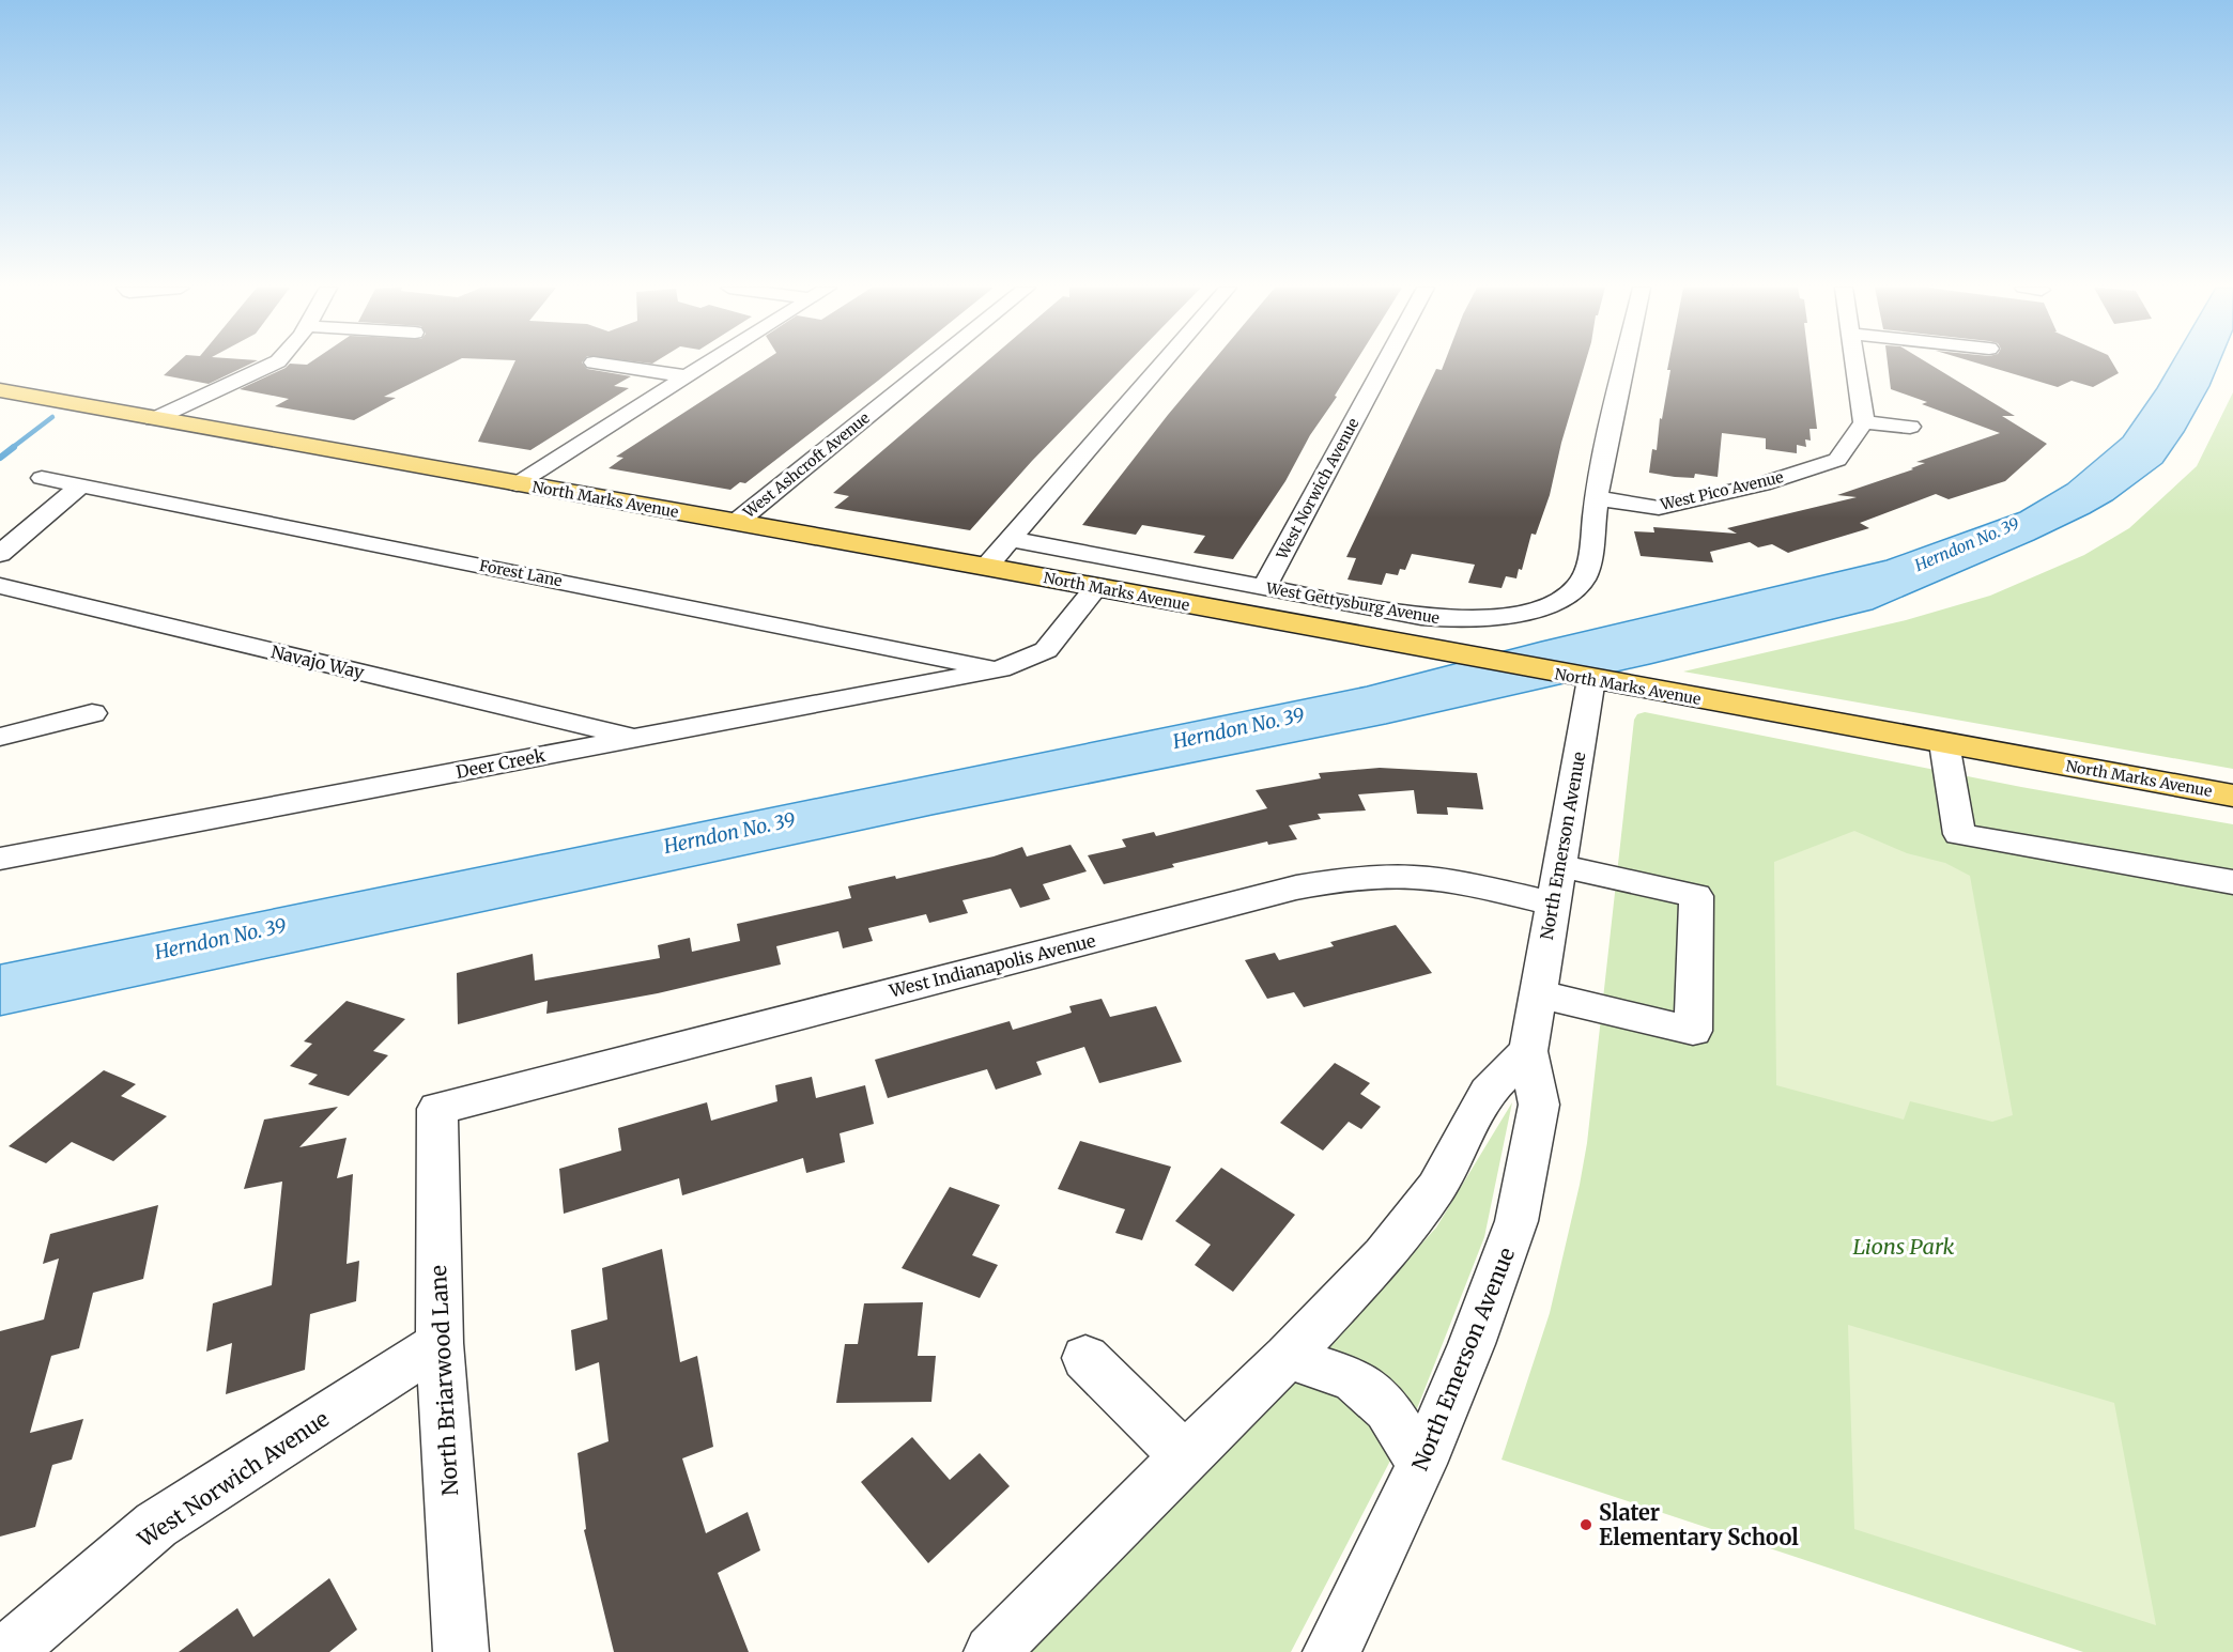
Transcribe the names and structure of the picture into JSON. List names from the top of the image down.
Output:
{
  "streets": {
    "main road": ["North Marks Avenue"],
    "street": [
      "West Ashcroft Avenue",
      "West Norwich Avenue",
      "West Pico Avenue",
      "Forest Lane",
      "West Gettysburg Avenue",
      "Navajo Way",
      "Deer Creek",
      "North Emerson Avenue",
      "West Indianapolis Avenue",
      "North Briarwood Lane"
    ]
  },
  "crossings": [
    ["West Ashcroft Avenue", "North Marks Avenue"],
    ["West Norwich Avenue", "West Gettysburg Avenue"],
    ["West Norwich Avenue", "North Briarwood Lane"],
    ["West Pico Avenue", "West Gettysburg Avenue"],
    ["North Marks Avenue", "Deer Creek"],
    ["North Marks Avenue", "North Emerson Avenue"],
    ["Forest Lane", "Deer Creek"],
    ["Navajo Way", "Deer Creek"],
    ["North Emerson Avenue", "West Indianapolis Avenue"],
    ["West Indianapolis Avenue", "North Briarwood Lane"]
  ],
  "water": ["Herndon No. 39"],
  "parks": ["Lions Park"],
  "places": ["Slater Elementary School"]
}
